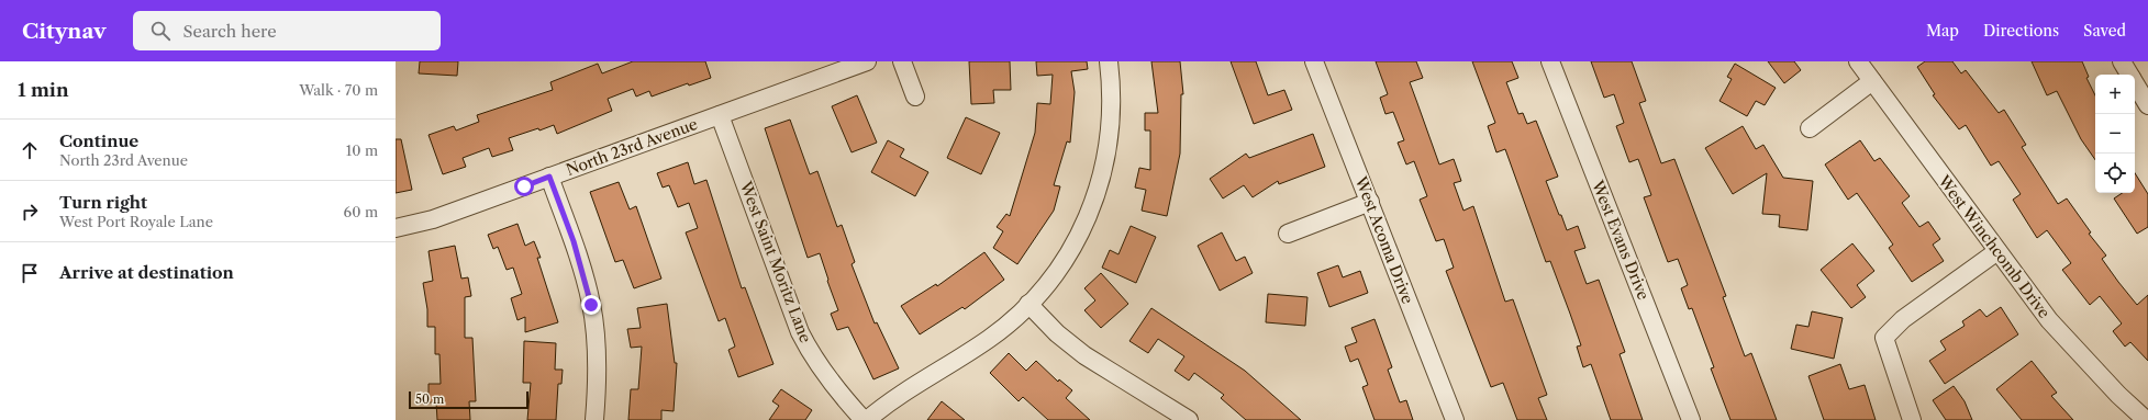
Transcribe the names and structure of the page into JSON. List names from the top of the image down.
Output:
{
  "streets": {
    "street": [
      "North 23rd Avenue",
      "West Acoma Drive",
      "West Evans Drive",
      "West Winchcomb Drive",
      "West Saint Moritz Lane"
    ]
  },
  "crossings": [
    ["North 23rd Avenue", "West Saint Moritz Lane"]
  ],
  "scale_bar": "50 m",
  "page": {
    "header": "Citynav",
    "search": "Search here",
    "nav": ["Map", "Directions", "Saved"],
    "heading": ["1 min", "Walk · 70 m"],
    "map_buttons": ["+", "−"],
    "list": [
      ["Continue", "North 23rd Avenue", "10 m"],
      ["Turn right", "West Port Royale Lane", "60 m"],
      "Arrive at destination"
    ],
    "scale": "50 m"
  }
}
